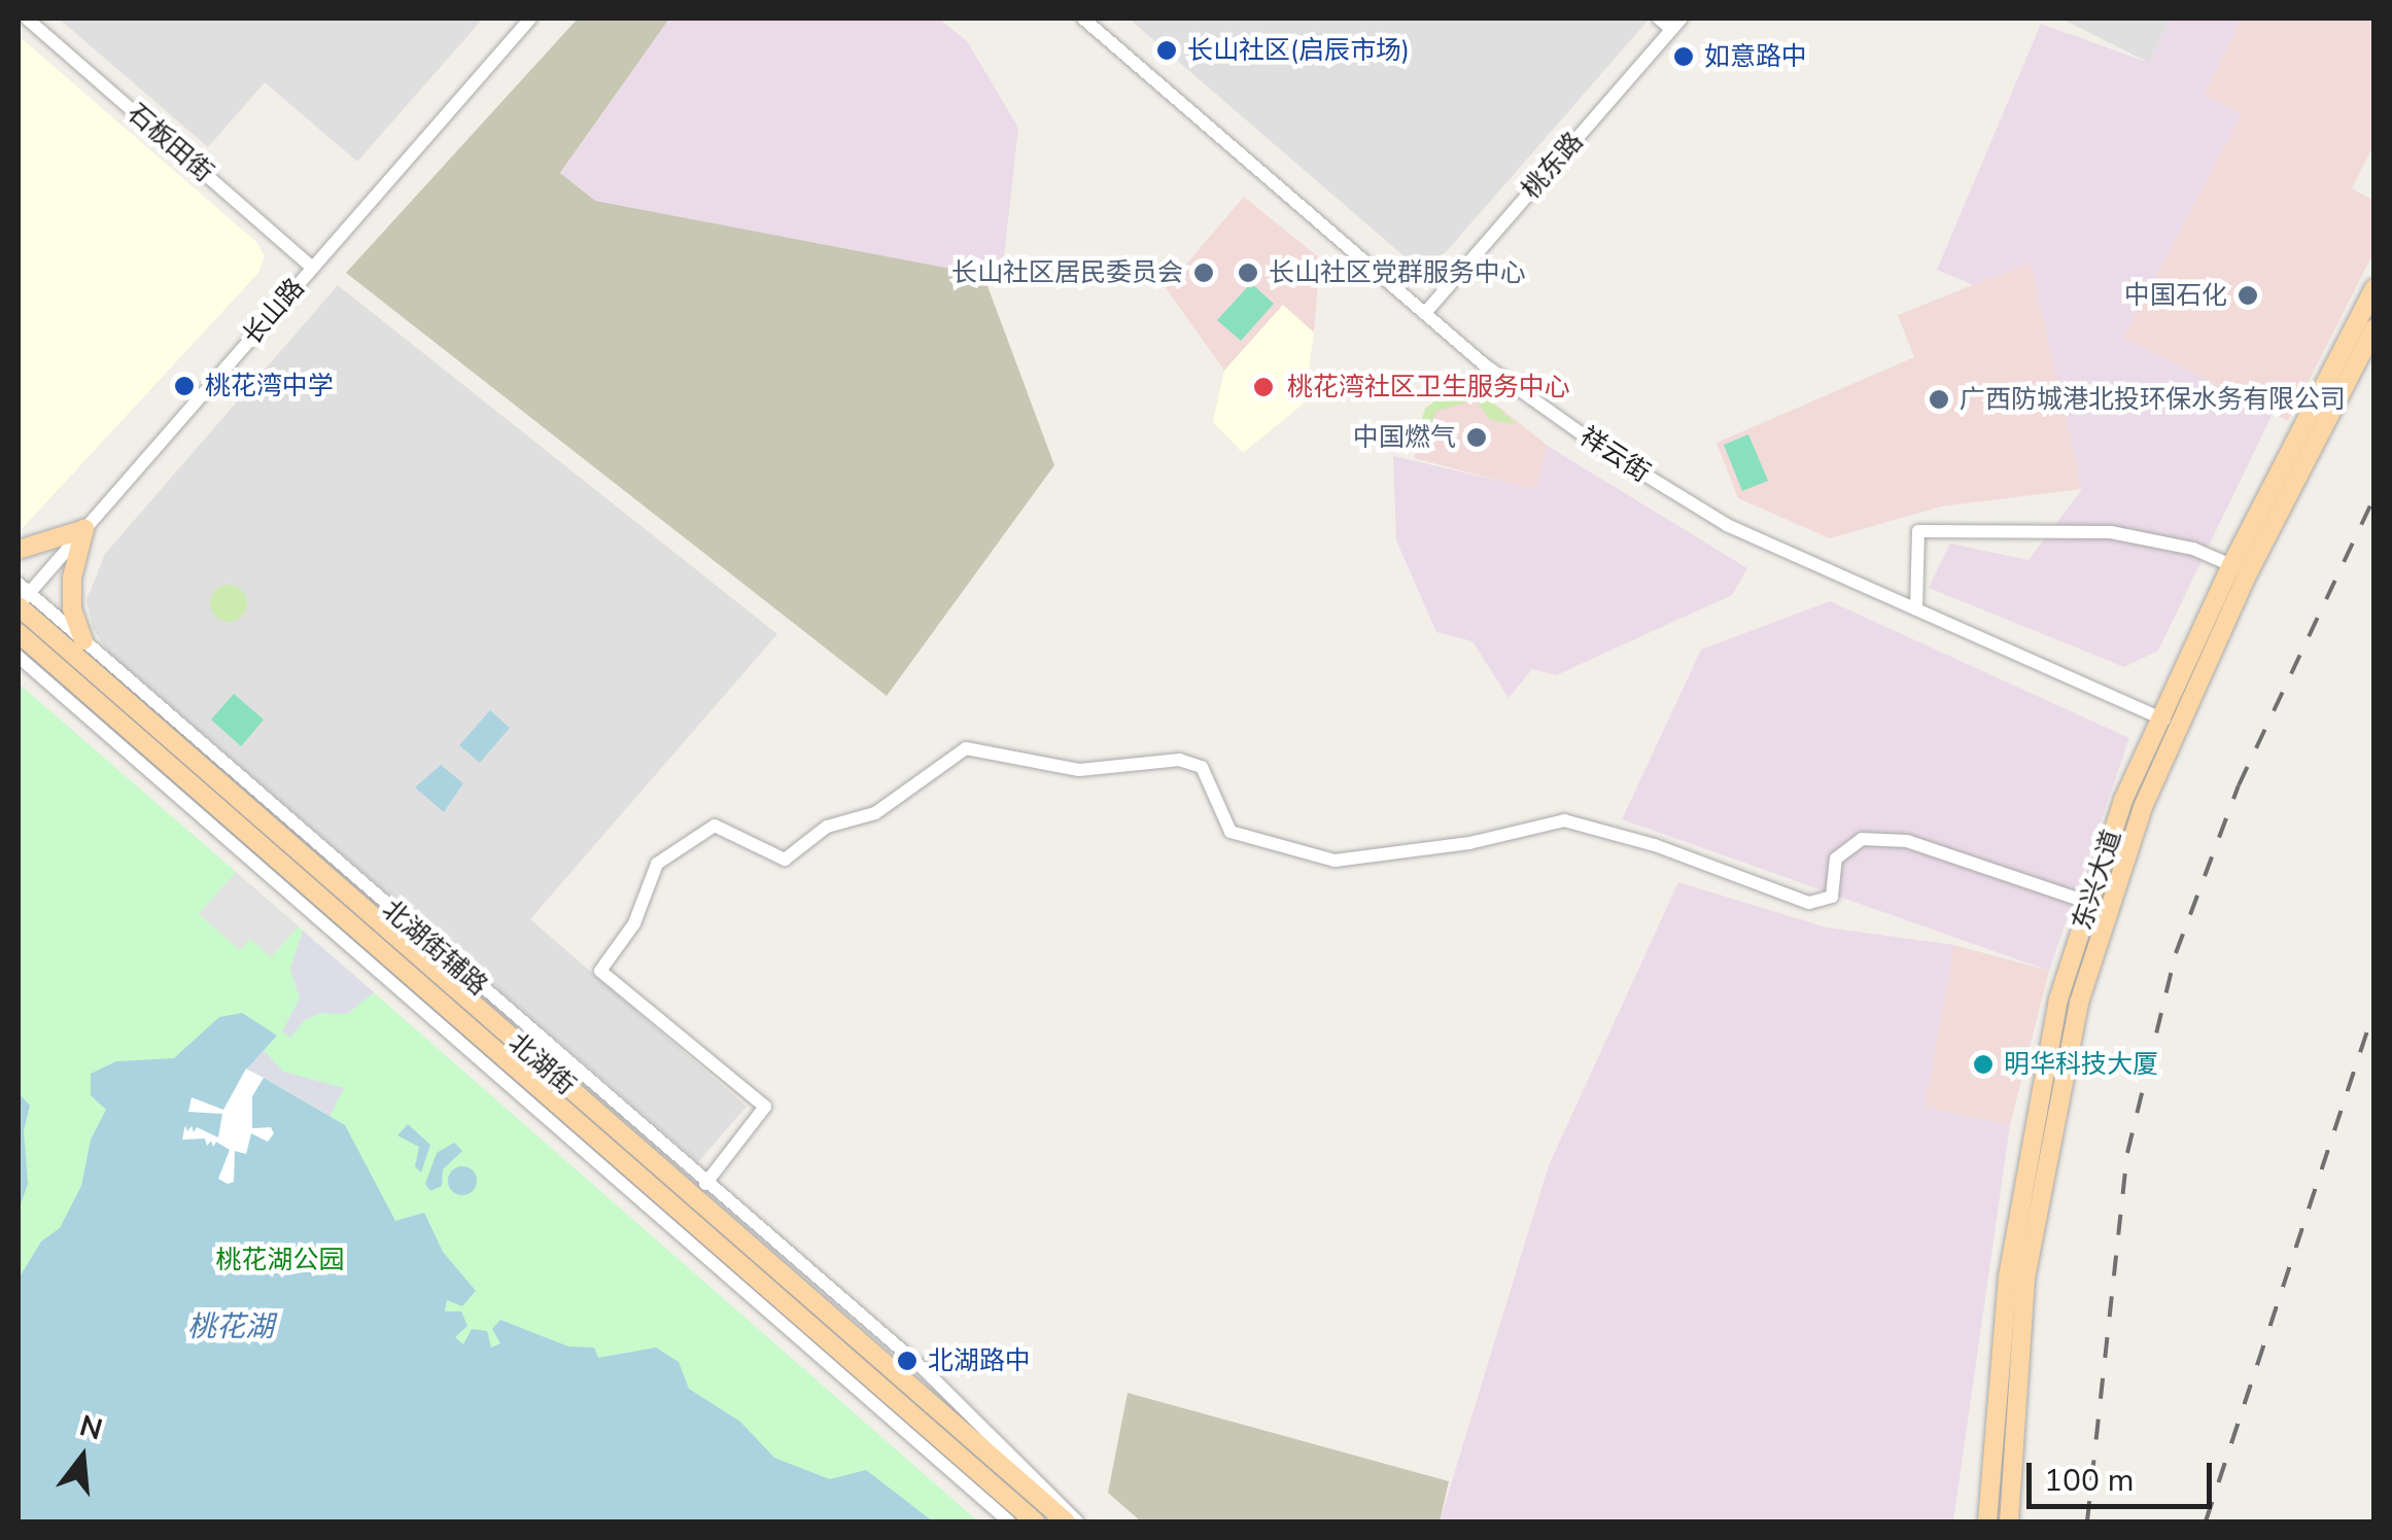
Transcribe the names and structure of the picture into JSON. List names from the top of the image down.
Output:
{
  "streets": {
    "main road": ["东兴大道", "北湖街"],
    "street": [
      "石板田街",
      "桃东路",
      "长山路",
      "祥云街"
    ]
  },
  "crossings": [
    ["石板田街", "长山路"],
    ["桃东路", "祥云街"],
    ["长山路", "北湖街"],
    ["祥云街", "东兴大道"]
  ],
  "water": ["桃花湖"],
  "parks": ["桃花湖公园"],
  "places": [
    "长山社区(启辰市场)",
    "如意路中",
    "长山社区居民委员会",
    "长山社区党群服务中心",
    "中国石化",
    "桃花湾中学",
    "桃花湾社区卫生服务中心",
    "广西防城港北投环保水务有限公司",
    "中国燃气",
    "明华科技大厦",
    "北湖路中"
  ],
  "scale_bar": "100 m",
  "north": "top"
}
